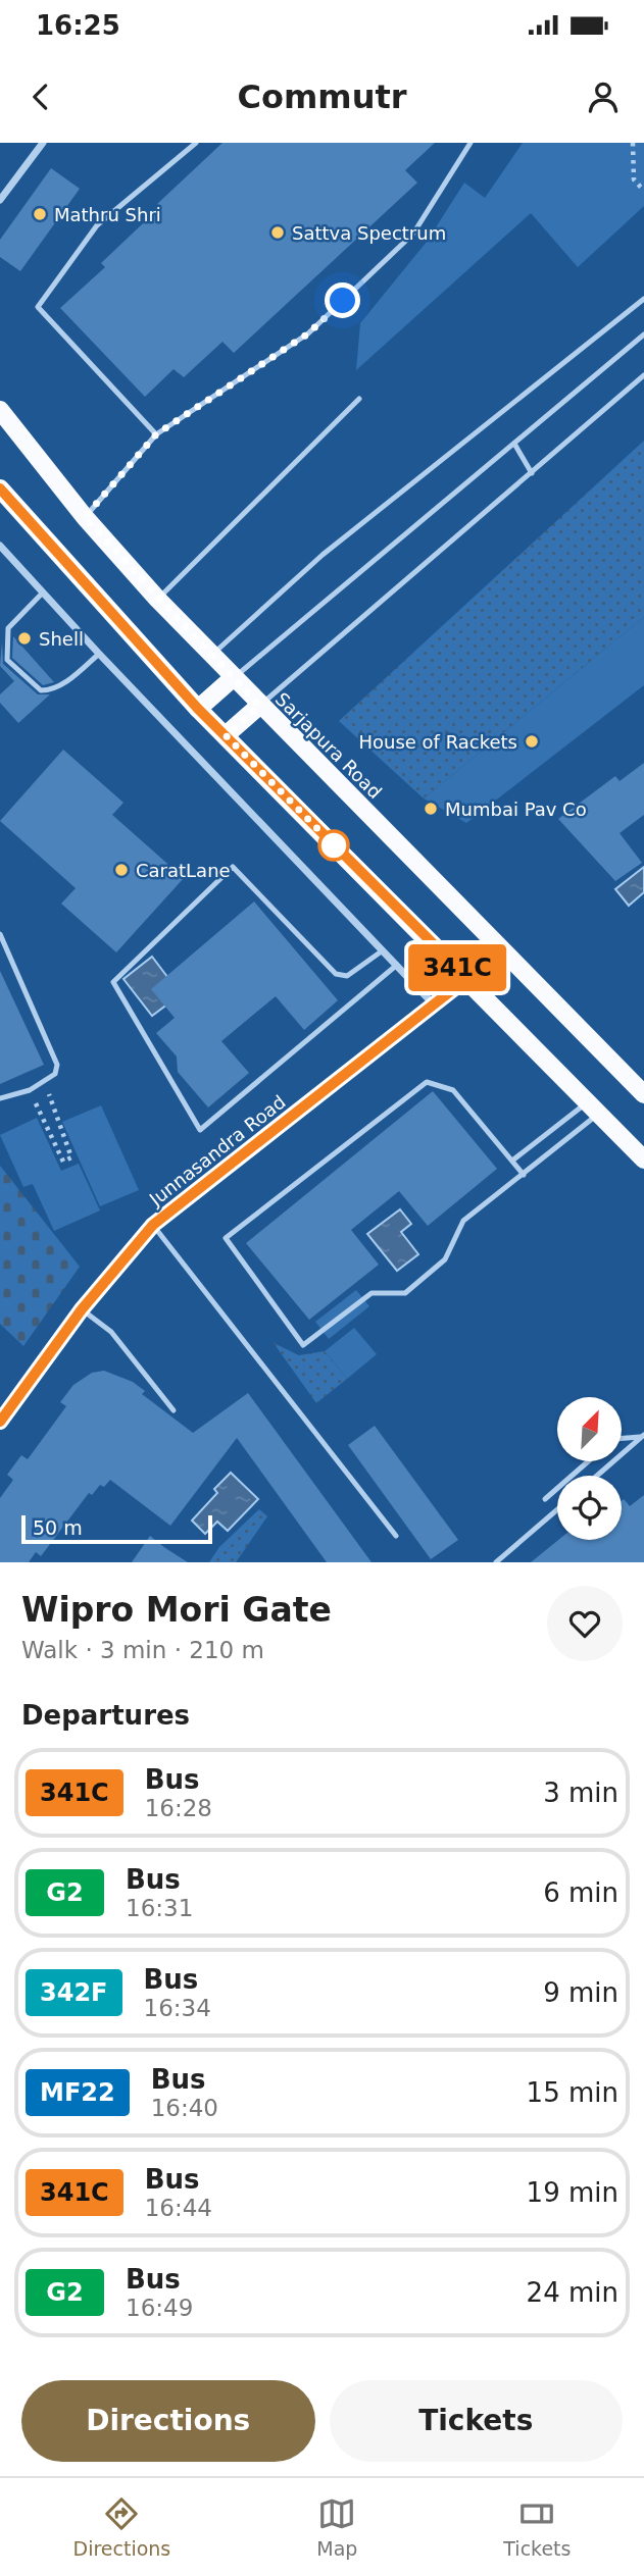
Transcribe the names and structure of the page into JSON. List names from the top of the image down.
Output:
{
  "streets": {
    "main road": ["Sarjapura Road"],
    "street": ["Junnasandra Road"]
  },
  "places": [
    "Mathru Shri",
    "Sattva Spectrum",
    "Shell",
    "House of Rackets",
    "Mumbai Pav Co",
    "CaratLane"
  ],
  "lines": ["bus line 341C"],
  "scale_bar": "50 m",
  "north": "top right",
  "page": {
    "status": "16:25",
    "header": "Commutr",
    "on_map": "341C",
    "scale": "50 m",
    "heading": [
      ["Wipro Mori Gate", "Walk · 3 min · 210 m"],
      "Departures"
    ],
    "list": [
      {
        "mark": "341C",
        "name": "Bus",
        "note": "16:28",
        "value": "3 min"
      },
      {
        "mark": "G2",
        "name": "Bus",
        "note": "16:31",
        "value": "6 min"
      },
      {
        "mark": "342F",
        "name": "Bus",
        "note": "16:34",
        "value": "9 min"
      },
      {
        "mark": "MF22",
        "name": "Bus",
        "note": "16:40",
        "value": "15 min"
      },
      {
        "mark": "341C",
        "name": "Bus",
        "note": "16:44",
        "value": "19 min"
      },
      {
        "mark": "G2",
        "name": "Bus",
        "note": "16:49",
        "value": "24 min"
      }
    ],
    "buttons": ["Directions", "Tickets"],
    "tabs": ["Directions", "Map", "Tickets"]
  }
}
